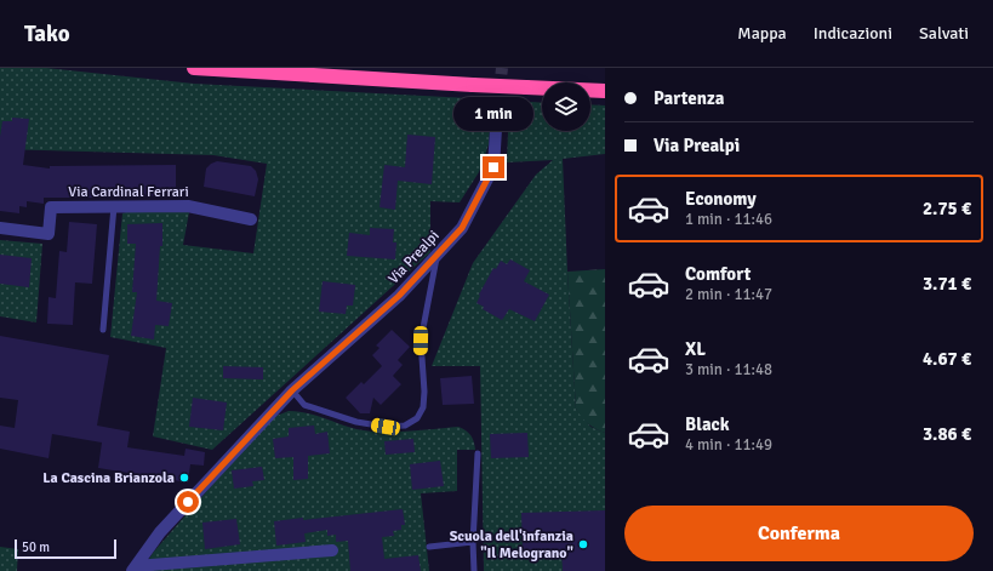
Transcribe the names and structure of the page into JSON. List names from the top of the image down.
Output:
{
  "streets": {
    "street": ["Via Cardinal Ferrari", "Via Prealpi"]
  },
  "places": ["La Cascina Brianzola", "Scuola dell'infanzia \"Il Melograno\""],
  "scale_bar": "50 m",
  "page": {
    "header": "Tako",
    "nav": ["Mappa", "Indicazioni", "Salvati"],
    "banner": ["Partenza", "Via Prealpi"],
    "bubble": "1 min",
    "list": [
      {
        "name": "Economy",
        "note": "1 min · 11:46",
        "value": "2.75 €"
      },
      {
        "name": "Comfort",
        "note": "2 min · 11:47",
        "value": "3.71 €"
      },
      {
        "name": "XL",
        "note": "3 min · 11:48",
        "value": "4.67 €"
      },
      {
        "name": "Black",
        "note": "4 min · 11:49",
        "value": "3.86 €"
      }
    ],
    "buttons": "Conferma",
    "scale": "50 m"
  }
}
